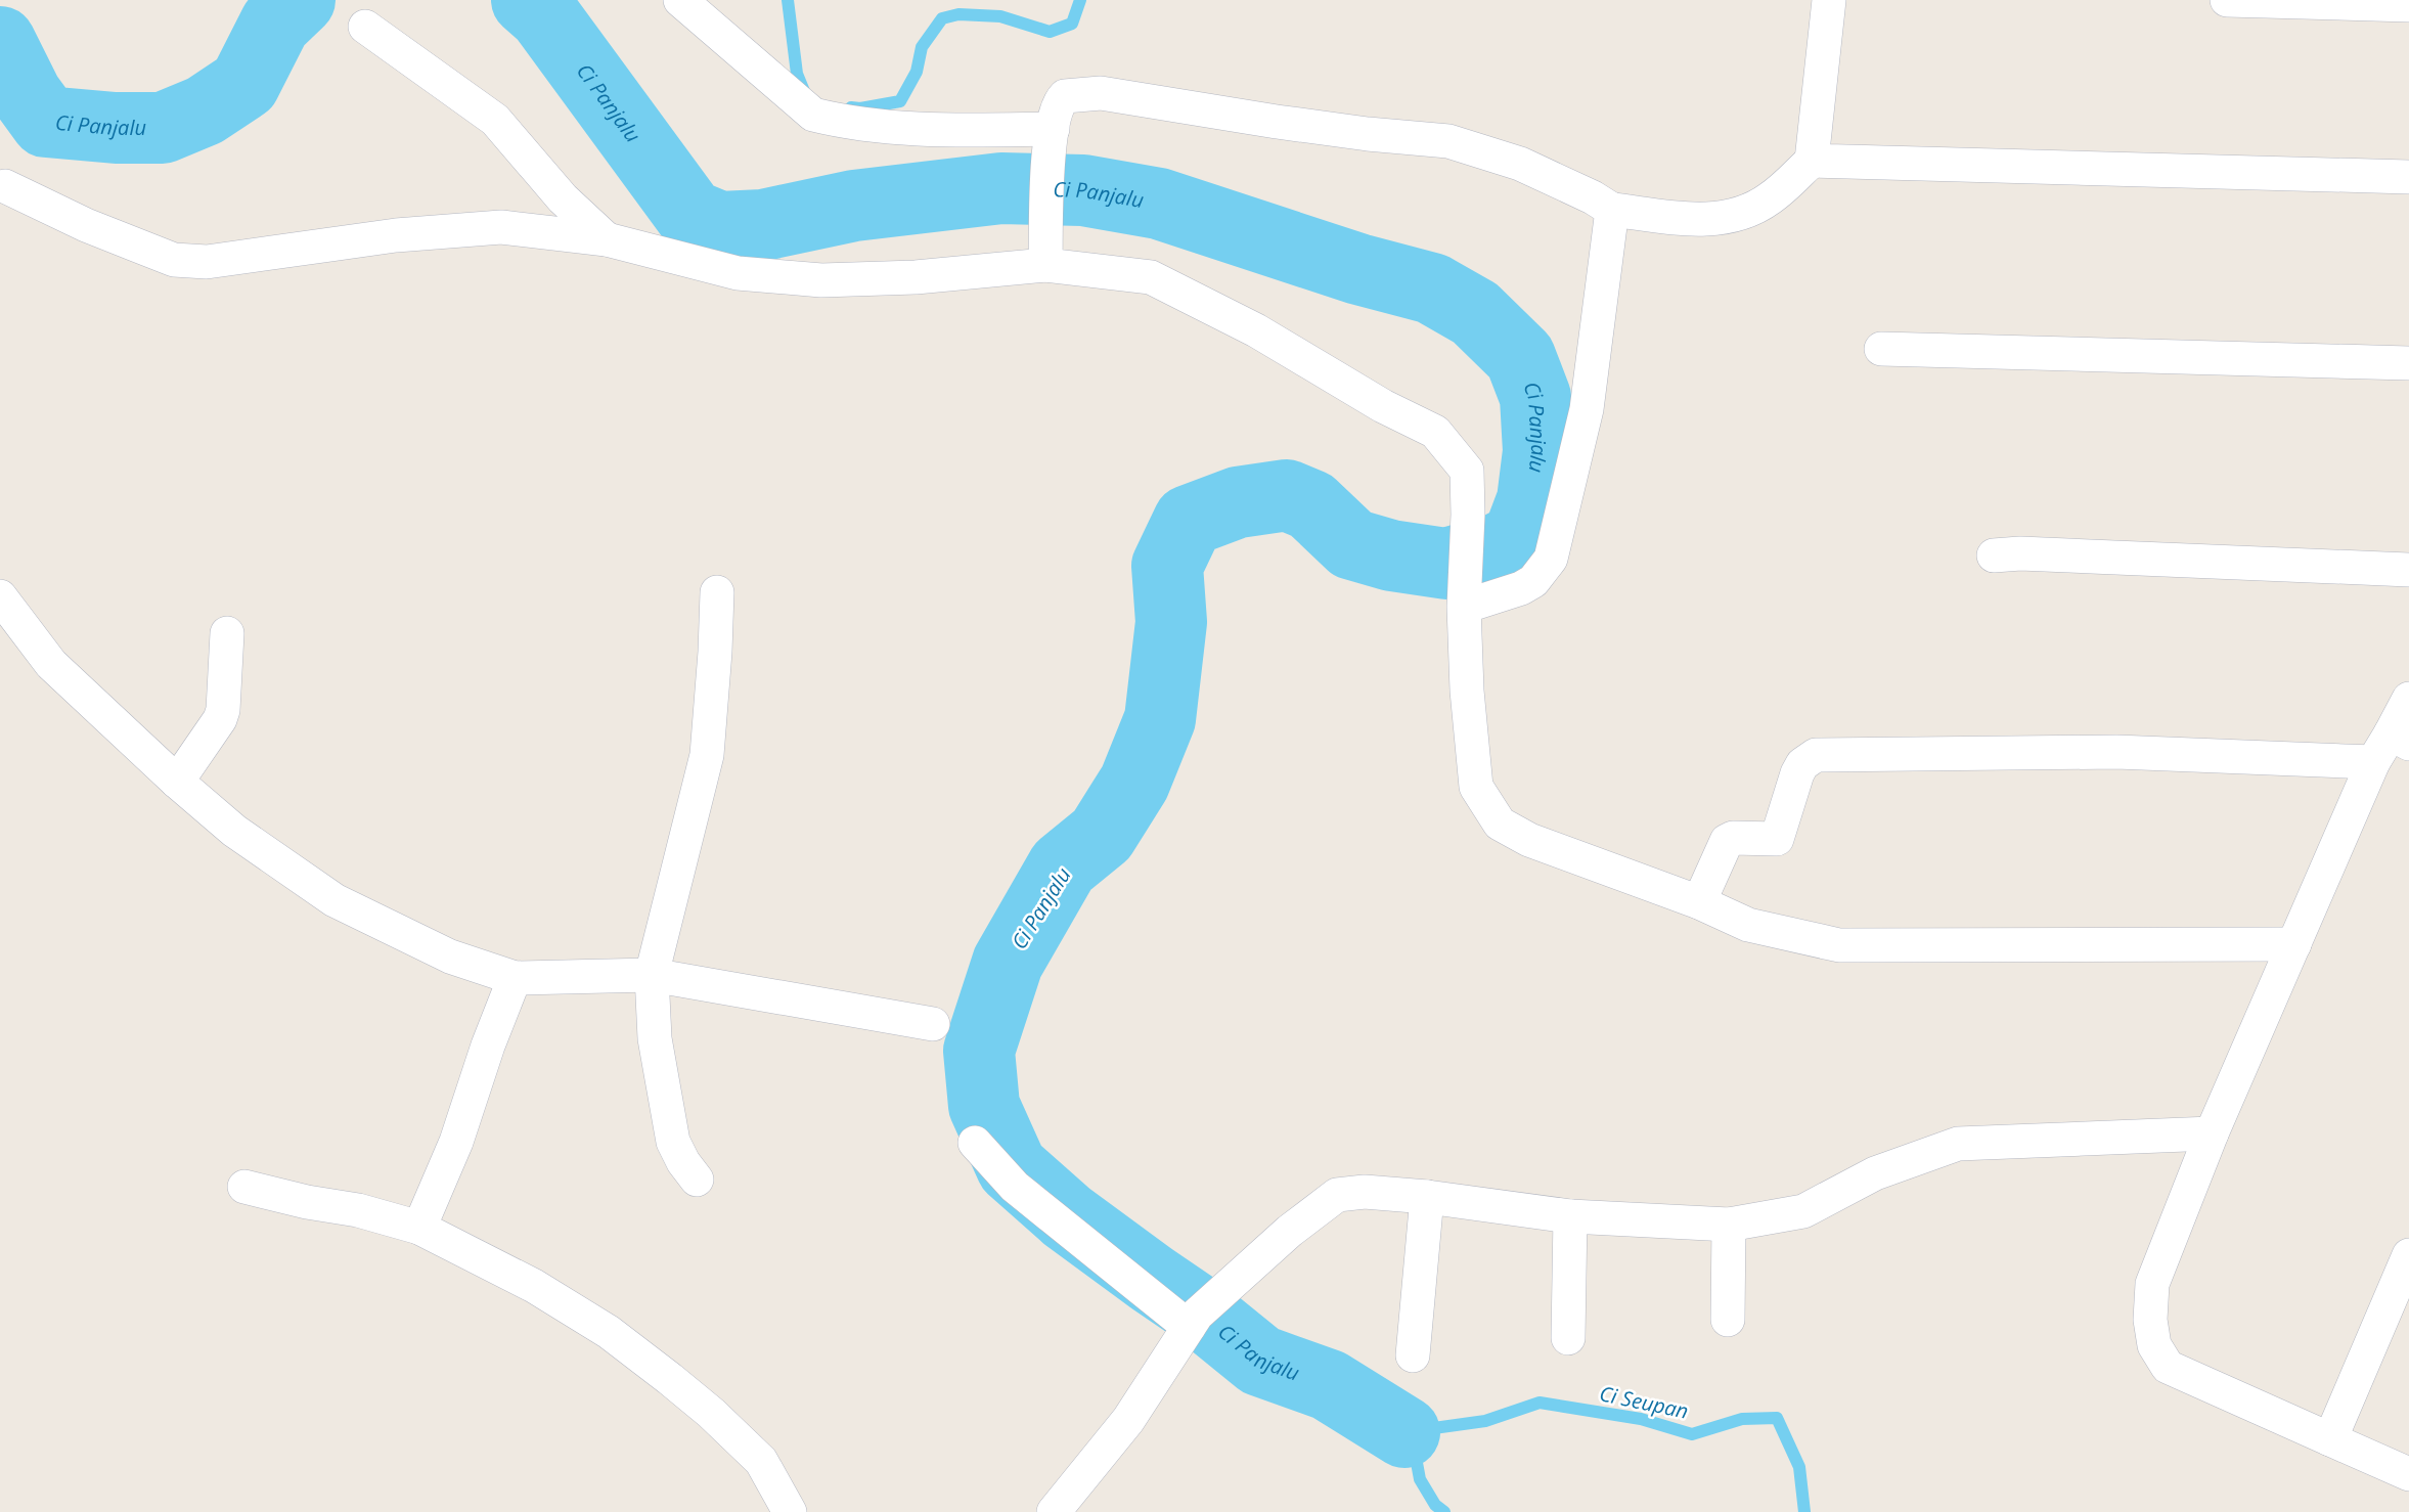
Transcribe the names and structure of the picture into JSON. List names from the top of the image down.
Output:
{
  "water": ["Ci Panjalu", "Ci Seupan"]
}
